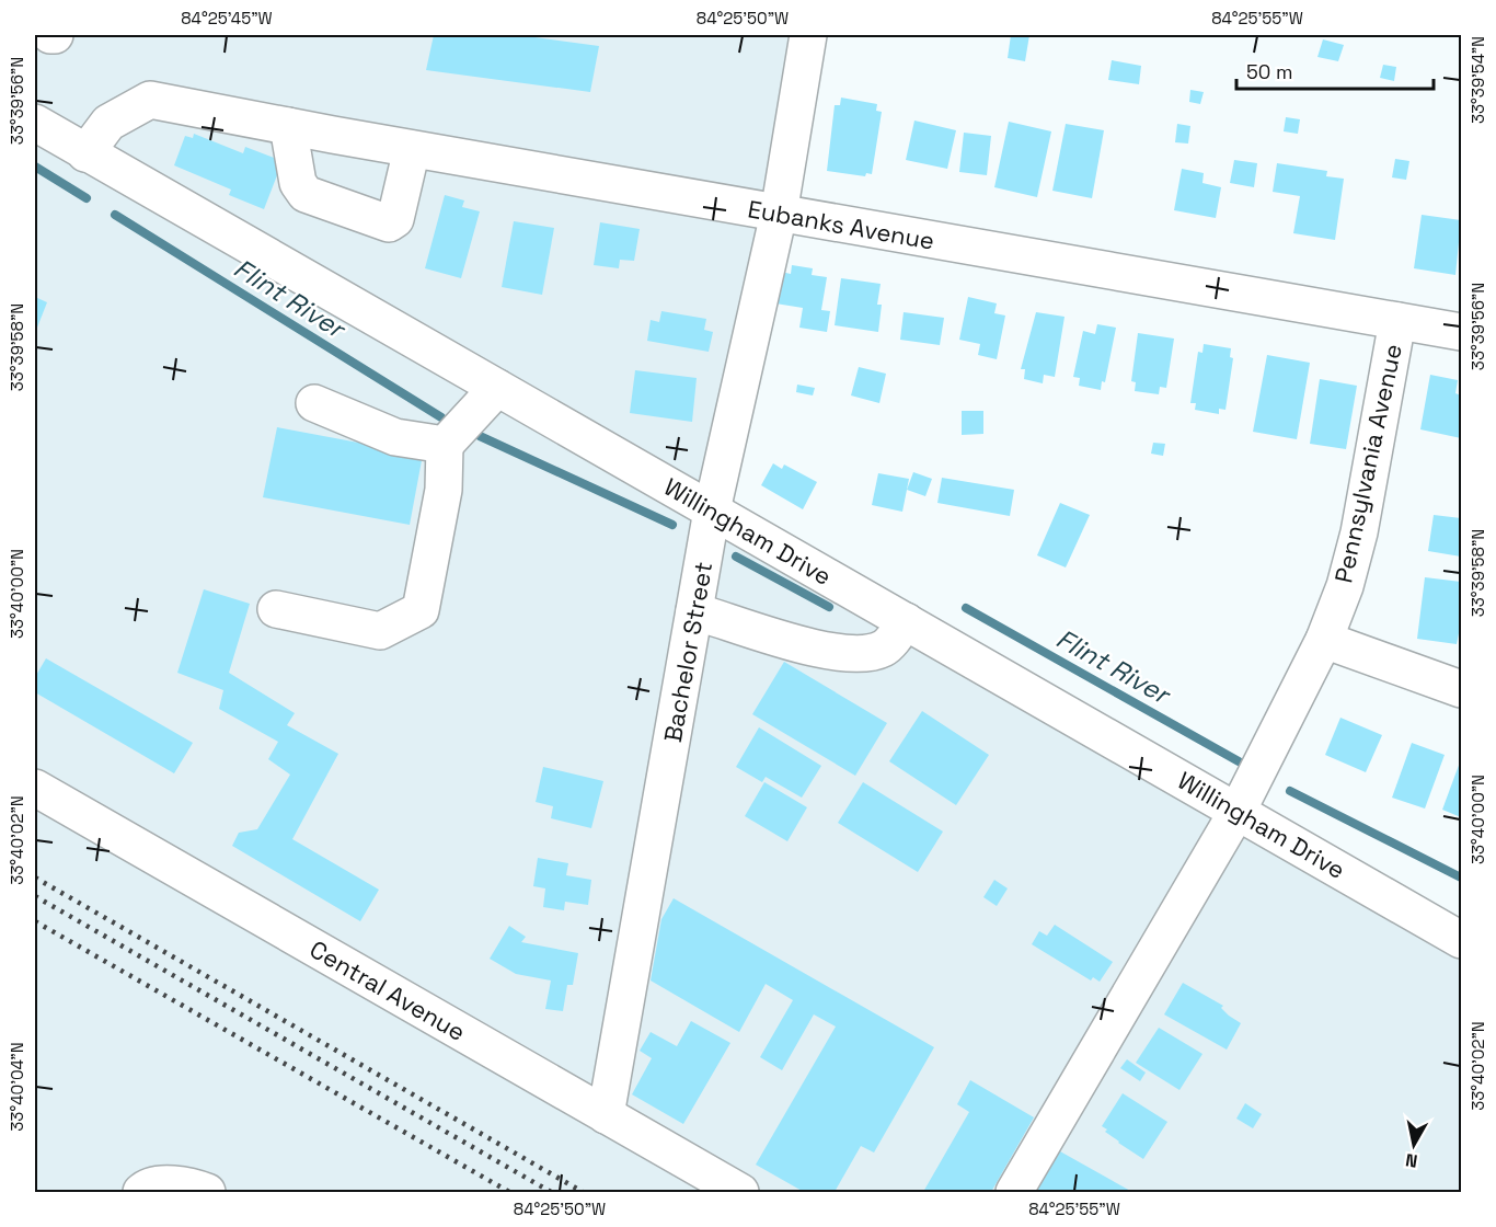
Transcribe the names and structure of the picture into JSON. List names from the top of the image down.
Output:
{
  "streets": {
    "street": [
      "Eubanks Avenue",
      "Pennsylvania Avenue",
      "Willingham Drive",
      "Bachelor Street",
      "Central Avenue"
    ]
  },
  "crossings": [
    ["Eubanks Avenue", "Pennsylvania Avenue"],
    ["Eubanks Avenue", "Willingham Drive"],
    ["Eubanks Avenue", "Bachelor Street"],
    ["Pennsylvania Avenue", "Willingham Drive"],
    ["Willingham Drive", "Bachelor Street"],
    ["Bachelor Street", "Central Avenue"]
  ],
  "water": ["Flint River"],
  "scale_bar": "50 m",
  "north": "bottom",
  "coordinates": [
    "84°25'45\"W",
    "84°25'50\"W",
    "84°25'55\"W",
    "33°39'54\"N",
    "33°39'56\"N",
    "33°39'58\"N",
    "33°40'00\"N",
    "33°40'02\"N",
    "33°40'04\"N"
  ]
}
